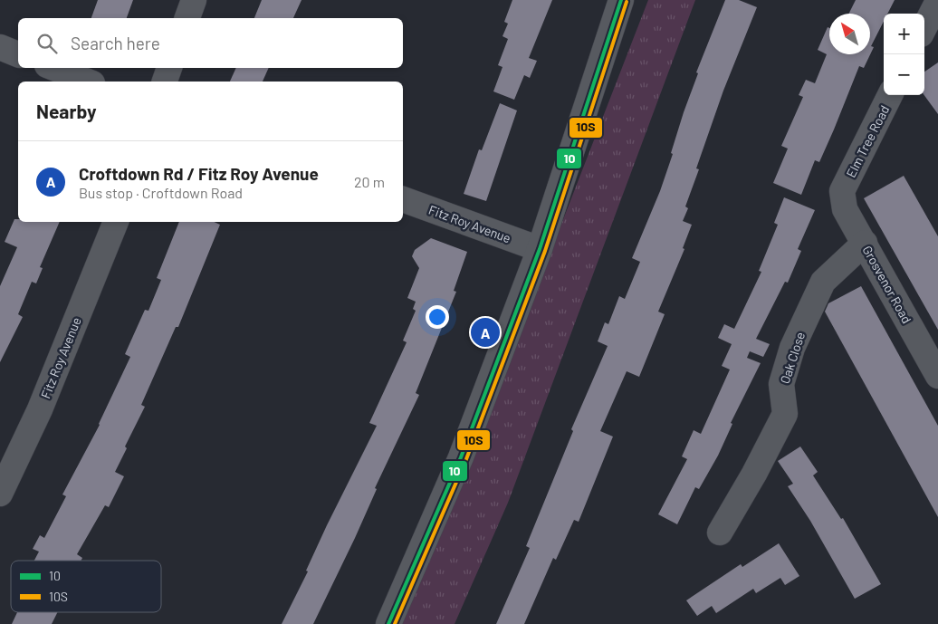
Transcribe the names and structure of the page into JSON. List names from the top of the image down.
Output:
{
  "streets": {
    "street": [
      "Elm Tree Road",
      "Fitz Roy Avenue",
      "Grosvenor Road",
      "Oak Close"
    ]
  },
  "crossings": [
    ["Elm Tree Road", "Grosvenor Road"],
    ["Grosvenor Road", "Oak Close"]
  ],
  "lines": ["transit line 10", "transit line 10S"],
  "legend": ["10", "10S"],
  "north": "top left",
  "page": {
    "map_buttons": ["+", "−"],
    "search": "Search here",
    "heading": "Nearby",
    "list": [
      {
        "mark": "A",
        "name": "Croftdown Rd / Fitz Roy Avenue",
        "note": "Bus stop · Croftdown Road",
        "value": "20 m"
      }
    ],
    "pins": "A"
  }
}
